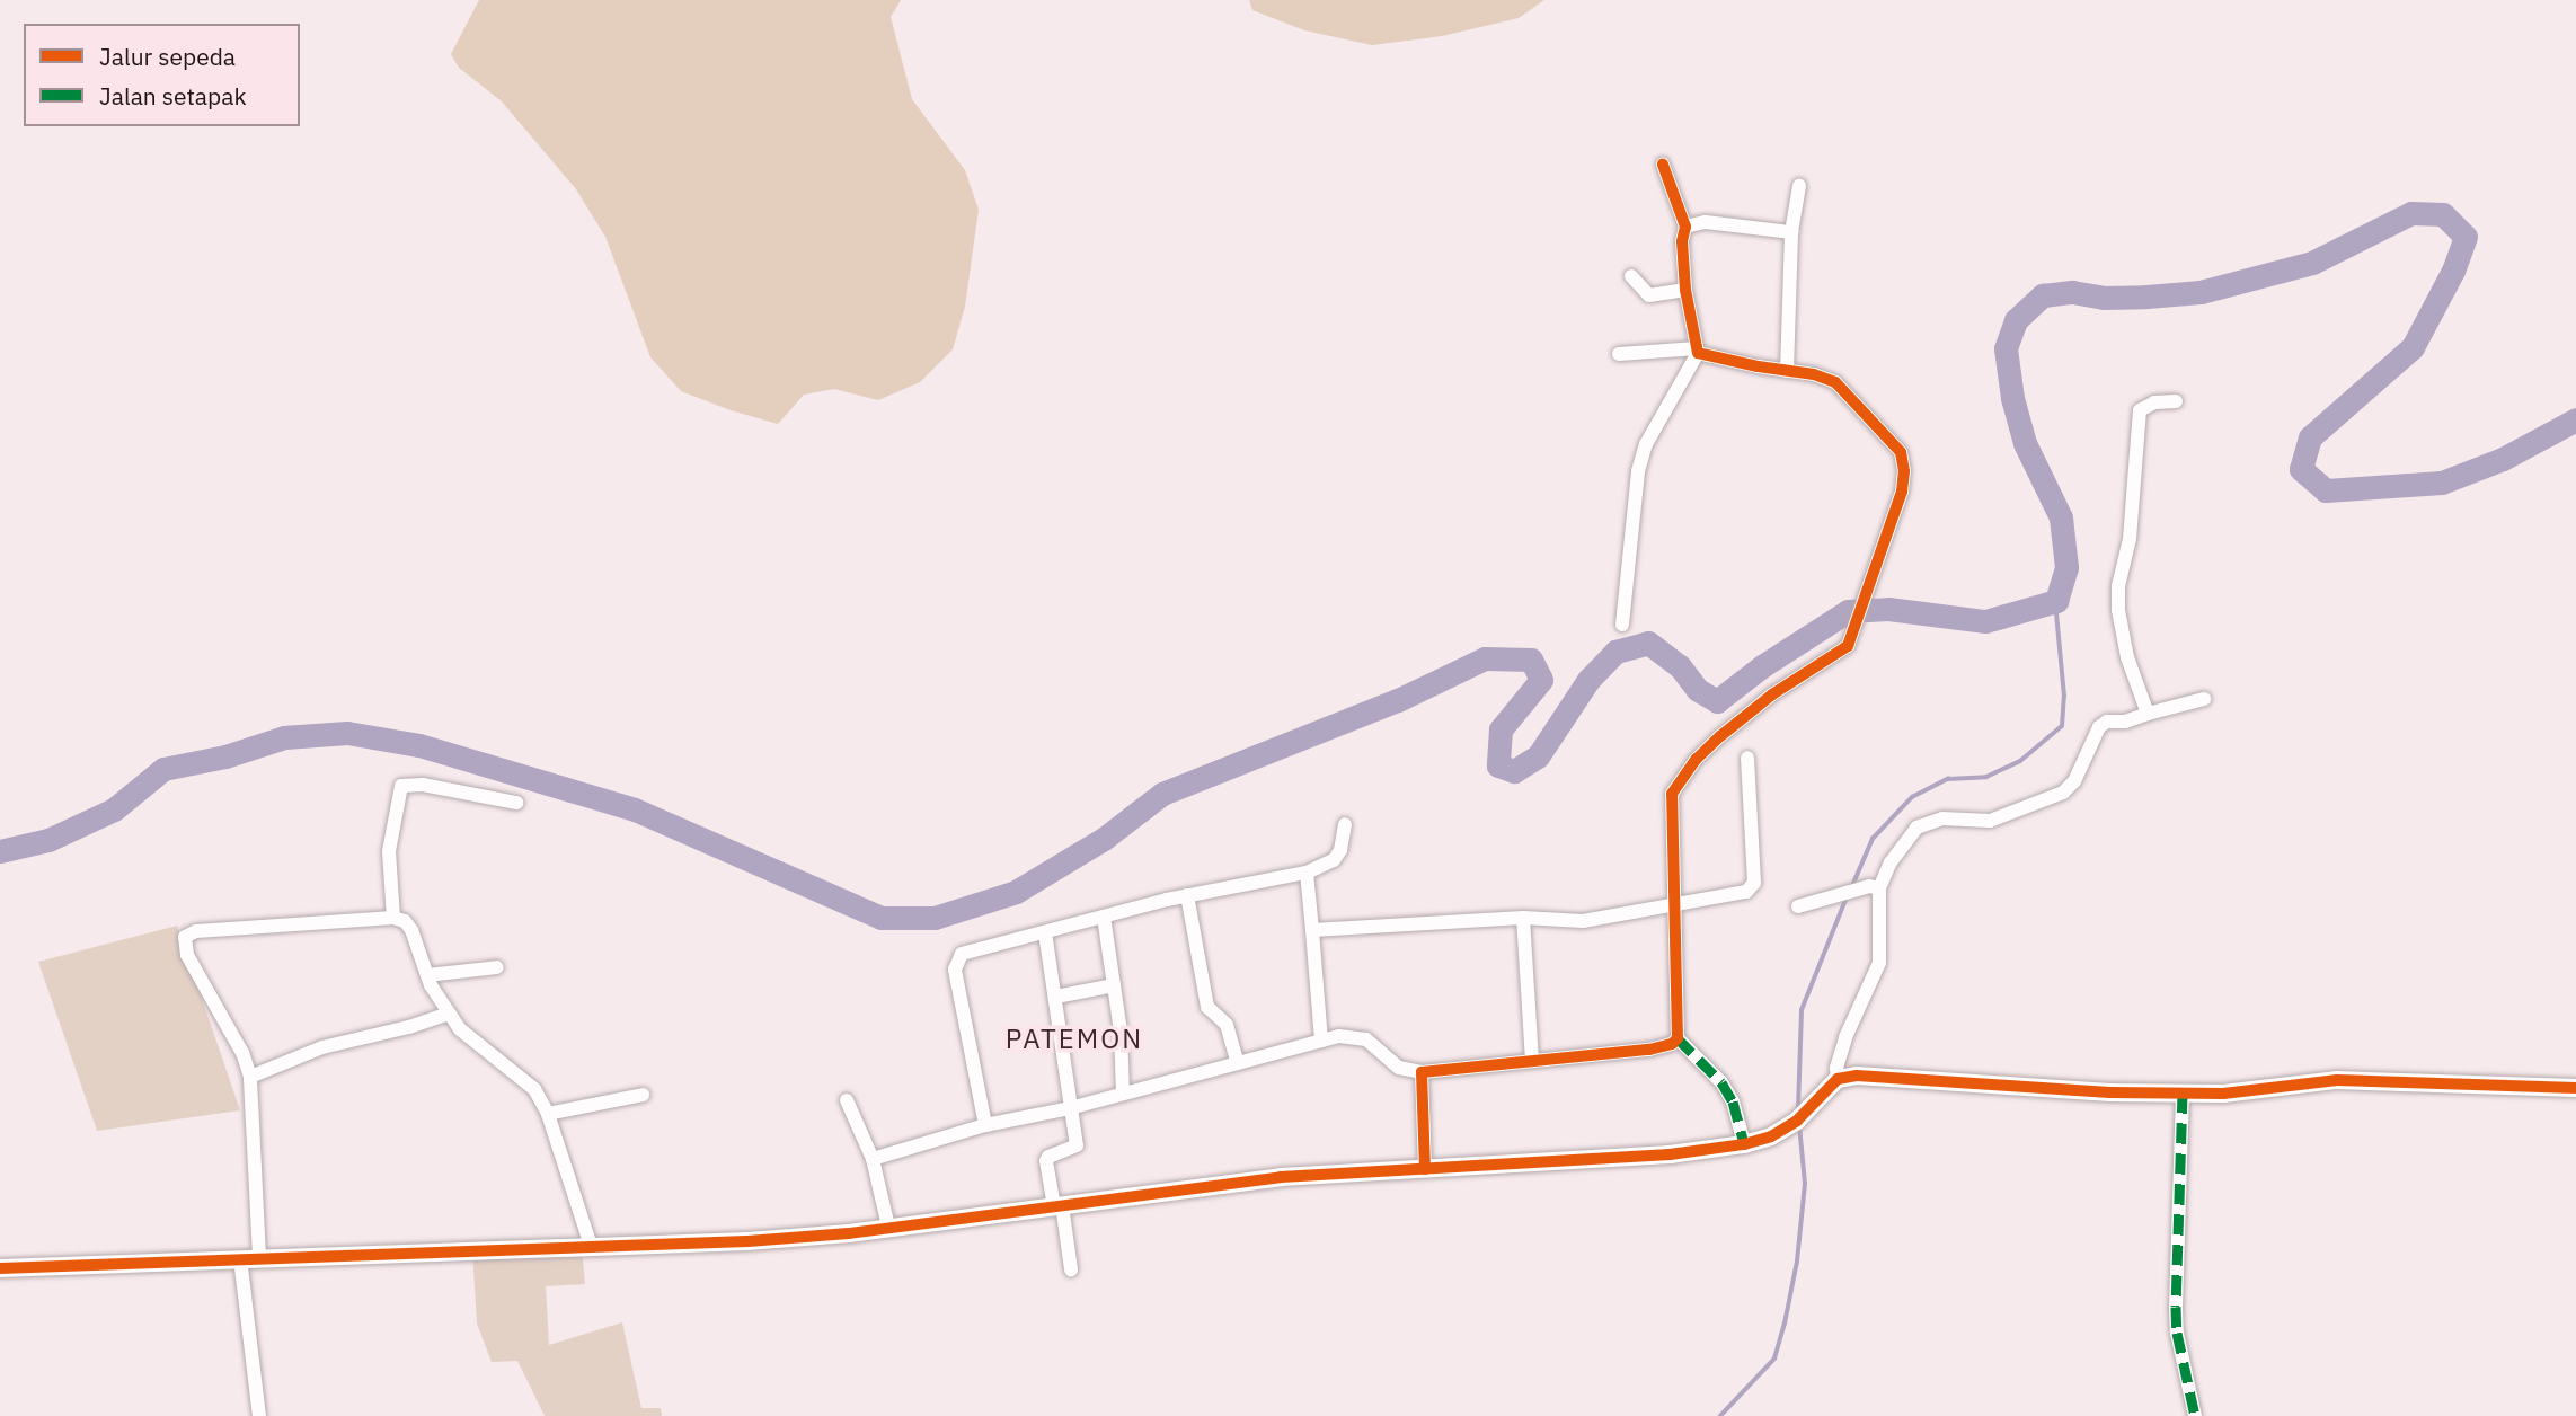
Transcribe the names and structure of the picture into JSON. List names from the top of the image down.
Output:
{
  "districts": ["PATEMON"],
  "legend": ["Jalur sepeda", "Jalan setapak"]
}
